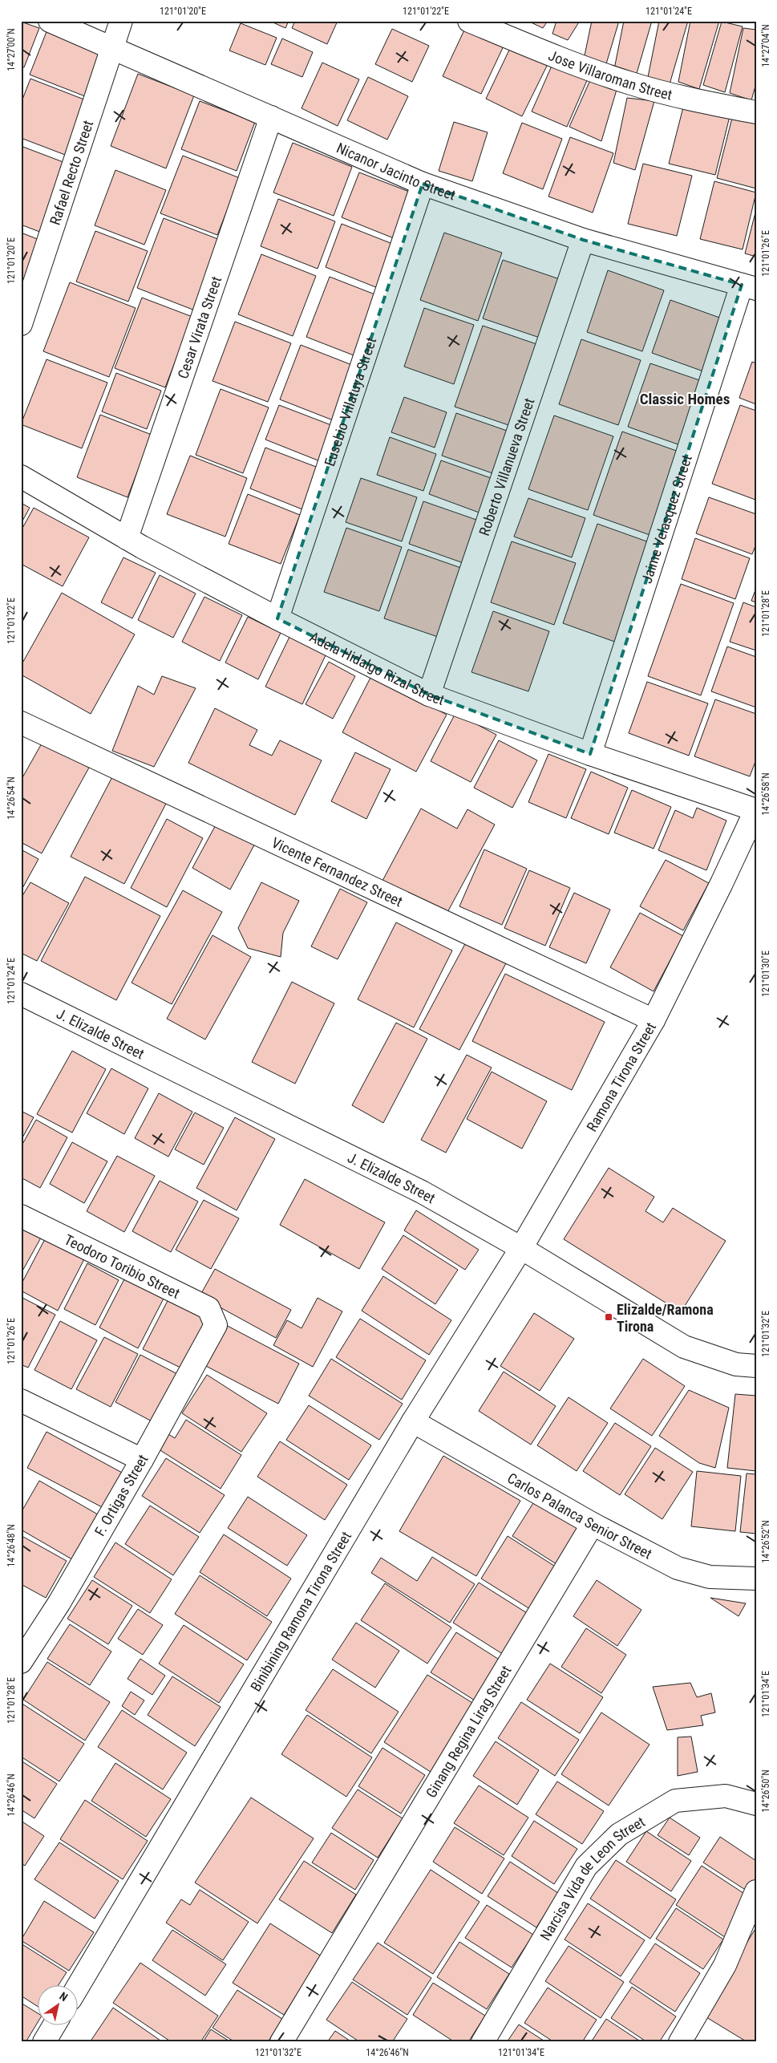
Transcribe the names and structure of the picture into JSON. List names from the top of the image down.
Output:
{
  "streets": {
    "street": [
      "Jose Villaroman Street",
      "Nicanor Jacinto Street",
      "Rafael Recto Street",
      "Cesar Virata Street",
      "Eusebio Villatuya Street",
      "Roberto Villanueva Street",
      "Jaime Velasquez Street",
      "Adela Hidalgo Rizal Street",
      "Vicente Fernandez Street",
      "J. Elizalde Street",
      "Ramona Tirona Street",
      "Teodoro Toribio Street",
      "F. Ortigas Street",
      "Carlos Palanca Senior Street",
      "Binibining Ramona Tirona Street",
      "Ginang Regina Lirag Street",
      "Narcisa Vida de Leon Street"
    ]
  },
  "crossings": [
    ["Nicanor Jacinto Street", "Rafael Recto Street"],
    ["Nicanor Jacinto Street", "Cesar Virata Street"],
    ["Nicanor Jacinto Street", "Eusebio Villatuya Street"],
    ["Nicanor Jacinto Street", "Roberto Villanueva Street"],
    ["Nicanor Jacinto Street", "Jaime Velasquez Street"],
    ["Cesar Virata Street", "Adela Hidalgo Rizal Street"],
    ["Eusebio Villatuya Street", "Adela Hidalgo Rizal Street"],
    ["Roberto Villanueva Street", "Adela Hidalgo Rizal Street"],
    ["Jaime Velasquez Street", "Adela Hidalgo Rizal Street"],
    ["Adela Hidalgo Rizal Street", "Ramona Tirona Street"],
    ["Vicente Fernandez Street", "Ramona Tirona Street"],
    ["J. Elizalde Street", "Ramona Tirona Street"],
    ["J. Elizalde Street", "Binibining Ramona Tirona Street"],
    ["Ramona Tirona Street", "Binibining Ramona Tirona Street"],
    ["Teodoro Toribio Street", "F. Ortigas Street"],
    ["Carlos Palanca Senior Street", "Binibining Ramona Tirona Street"],
    ["Carlos Palanca Senior Street", "Ginang Regina Lirag Street"]
  ],
  "districts": ["Classic Homes"],
  "places": {
    "transit": ["Elizalde/Ramona Tirona"]
  },
  "north": "top right",
  "coordinates": [
    "121°01'20\"E",
    "121°01'22\"E",
    "121°01'24\"E",
    "14°27'04\"N",
    "14°27'00\"N",
    "121°01'26\"E",
    "121°01'28\"E",
    "14°26'58\"N",
    "14°26'54\"N",
    "121°01'30\"E",
    "121°01'32\"E",
    "14°26'52\"N",
    "14°26'48\"N",
    "121°01'34\"E",
    "14°26'50\"N",
    "14°26'46\"N"
  ]
}
